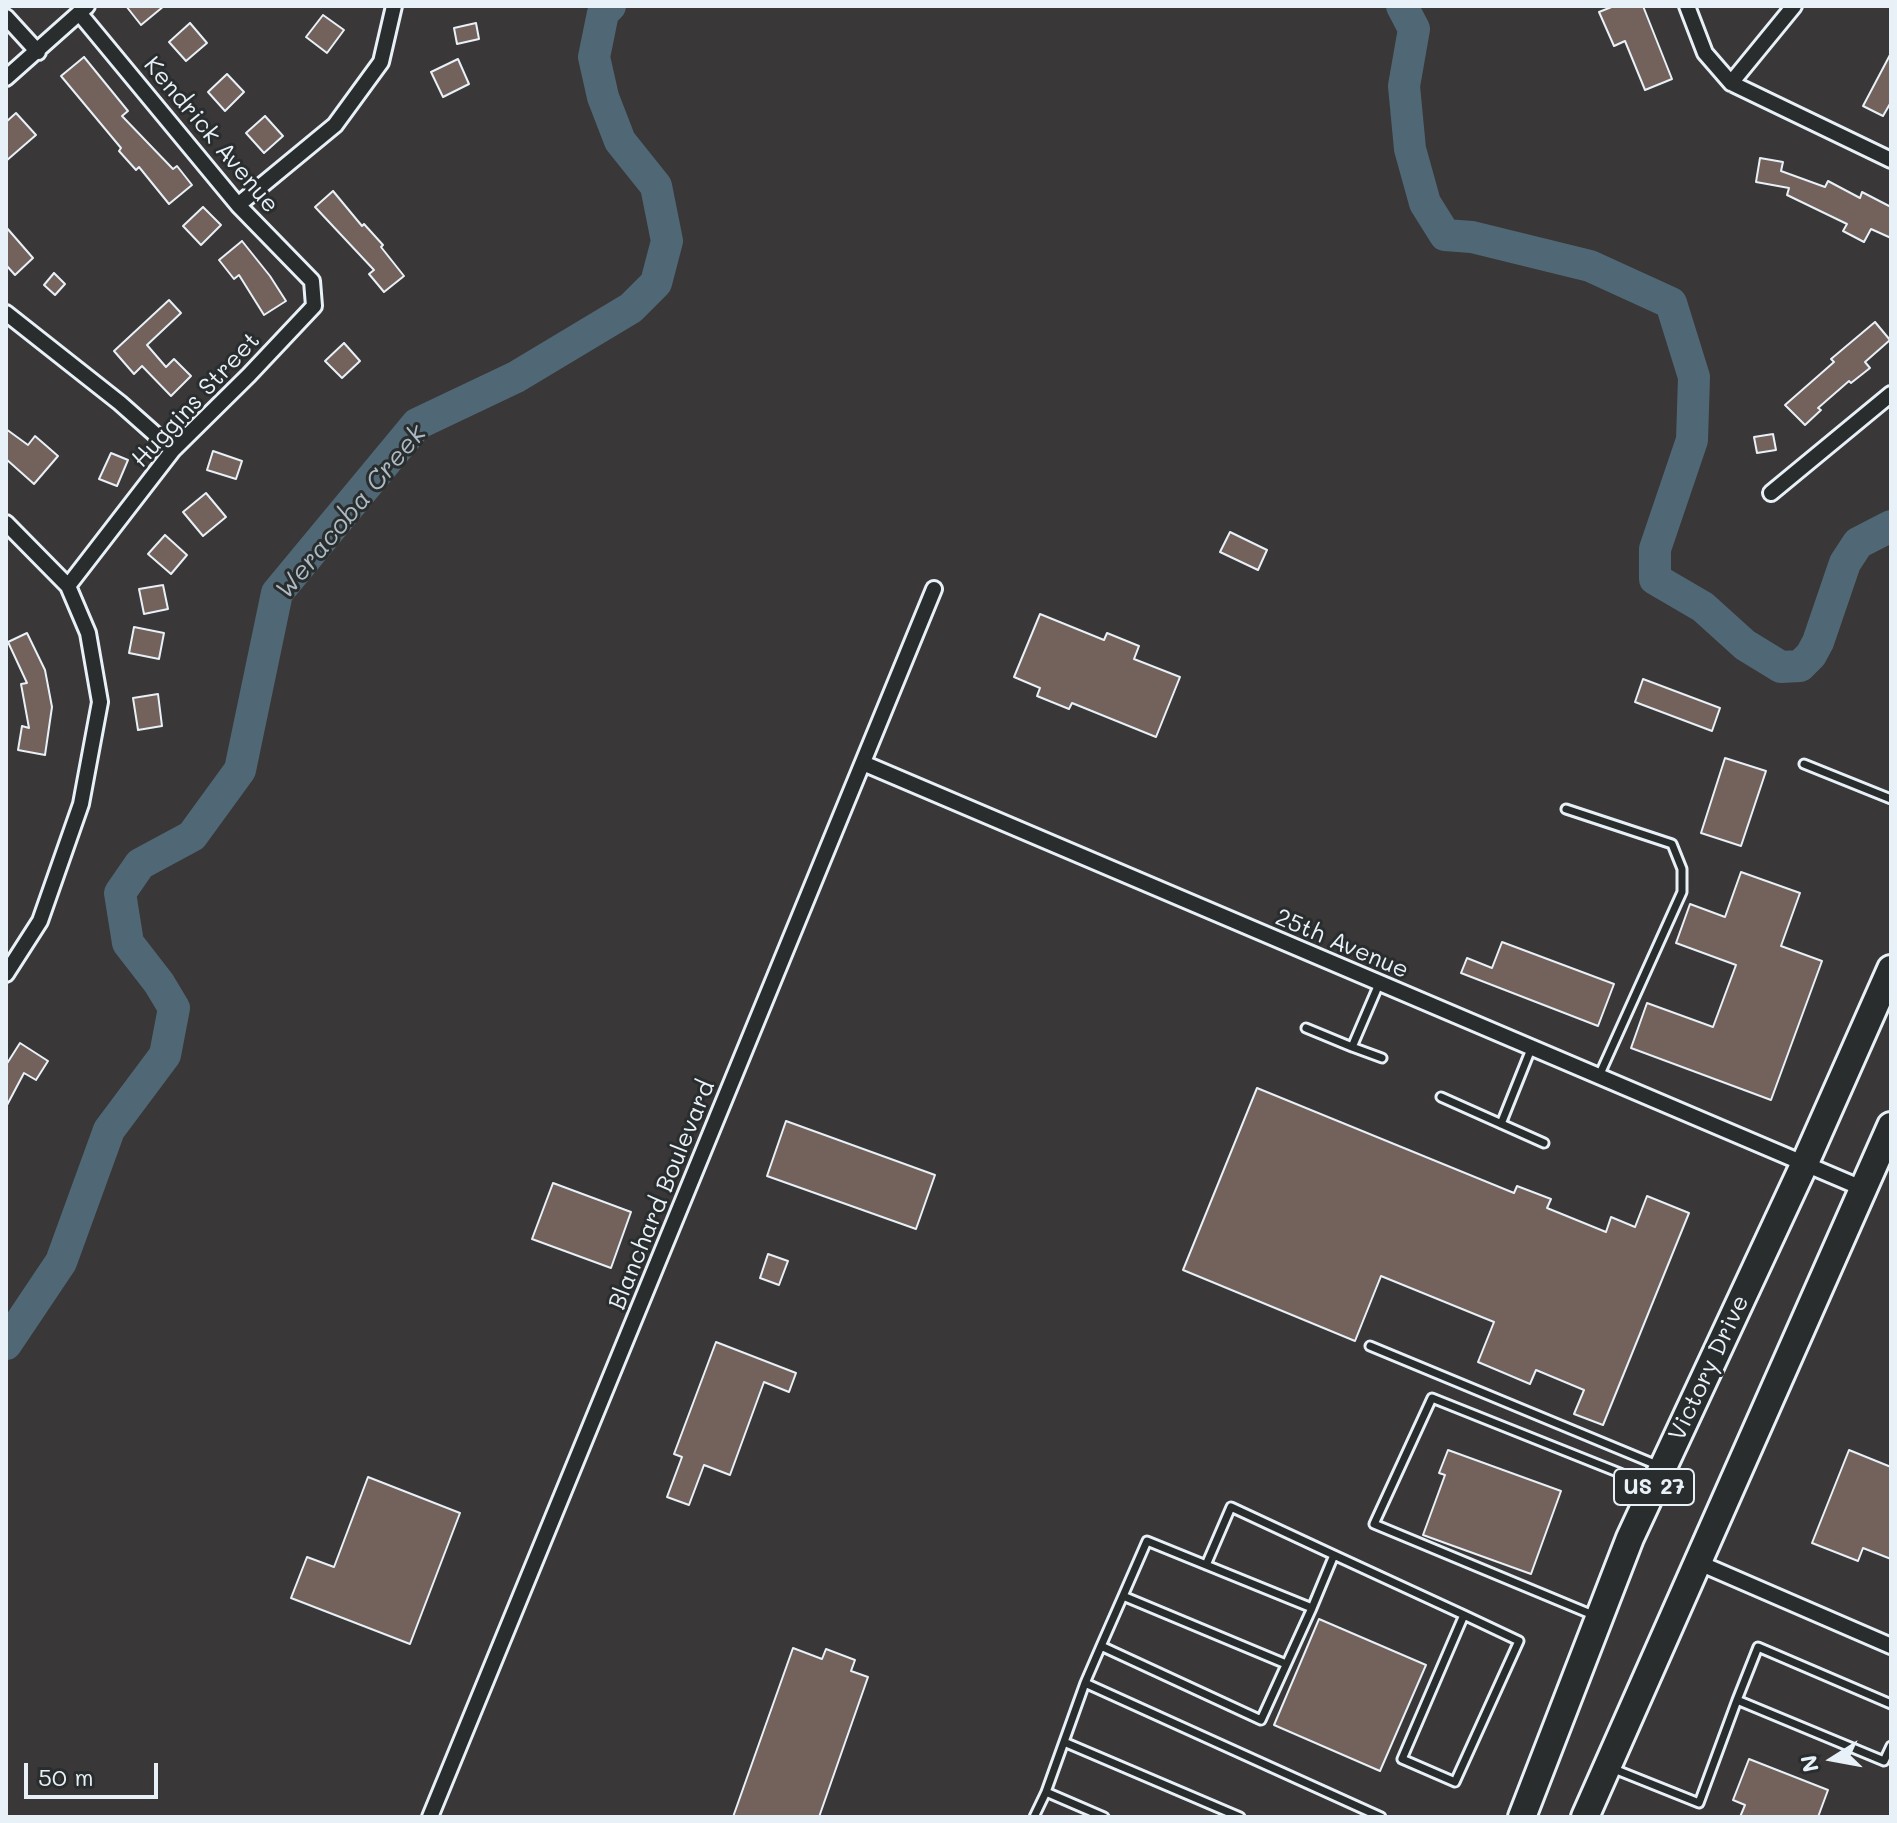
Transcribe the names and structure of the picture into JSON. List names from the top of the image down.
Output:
{
  "streets": {
    "highway": ["Victory Drive", "US 27"],
    "street": [
      "Kendrick Avenue",
      "Huggins Street",
      "25th Avenue",
      "Blanchard Boulevard"
    ]
  },
  "crossings": [
    ["Kendrick Avenue", "Huggins Street"],
    ["25th Avenue", "Blanchard Boulevard"],
    ["25th Avenue", "Victory Drive"],
    ["25th Avenue", "US 27"]
  ],
  "water": ["Weracoba Creek"],
  "scale_bar": "50 m",
  "north": "left"
}
